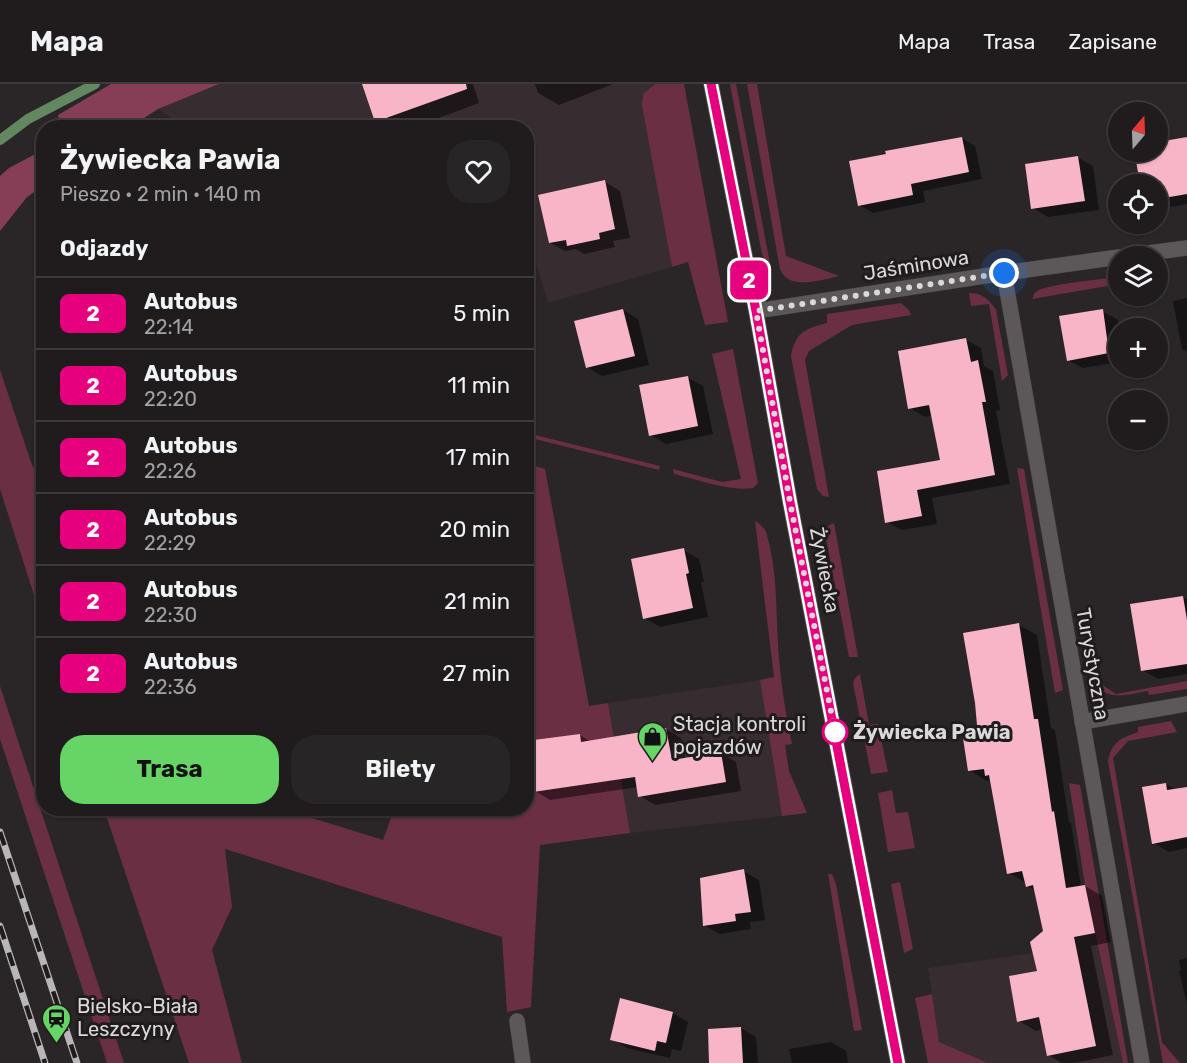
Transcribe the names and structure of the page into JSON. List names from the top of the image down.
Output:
{
  "streets": {
    "street": ["Jaśminowa", "Żywiecka", "Turystyczna"]
  },
  "crossings": [
    ["Jaśminowa", "Żywiecka"],
    ["Jaśminowa", "Turystyczna"]
  ],
  "places": {
    "other": ["Żywiecka Pawia"],
    "shop": ["Stacja kontroli pojazdów"],
    "station": ["Bielsko-Biała Leszczyny"]
  },
  "lines": ["bus line 2"],
  "north": "top",
  "page": {
    "header": "Mapa",
    "nav": ["Mapa", "Trasa", "Zapisane"],
    "on_map": "2",
    "map_buttons": ["+", "−"],
    "heading": [
      ["Żywiecka Pawia", "Pieszo · 2 min · 140 m"],
      "Odjazdy"
    ],
    "list": [
      {
        "mark": "2",
        "name": "Autobus",
        "note": "22:14",
        "value": "5 min"
      },
      {
        "mark": "2",
        "name": "Autobus",
        "note": "22:20",
        "value": "11 min"
      },
      {
        "mark": "2",
        "name": "Autobus",
        "note": "22:26",
        "value": "17 min"
      },
      {
        "mark": "2",
        "name": "Autobus",
        "note": "22:29",
        "value": "20 min"
      },
      {
        "mark": "2",
        "name": "Autobus",
        "note": "22:30",
        "value": "21 min"
      },
      {
        "mark": "2",
        "name": "Autobus",
        "note": "22:36",
        "value": "27 min"
      }
    ],
    "buttons": ["Trasa", "Bilety"]
  }
}
